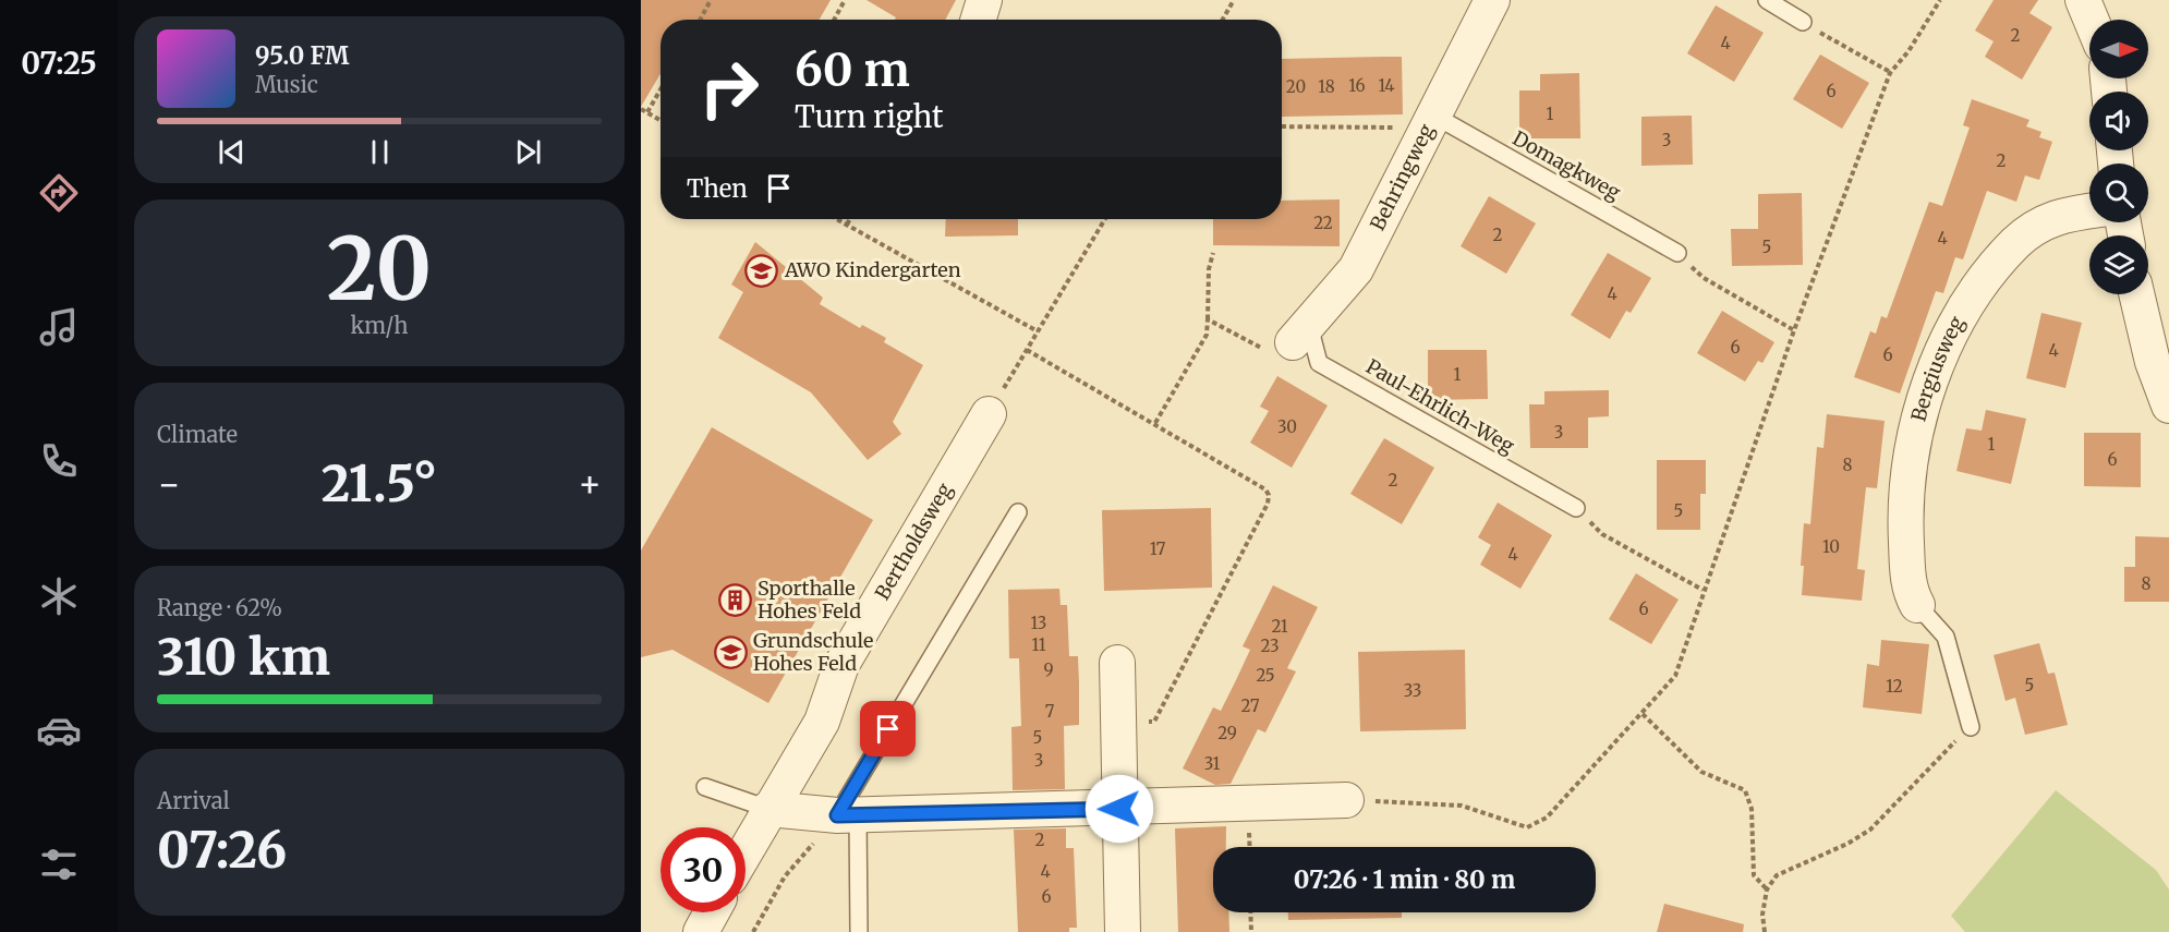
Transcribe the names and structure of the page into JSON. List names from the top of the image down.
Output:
{
  "streets": {
    "street": ["Behringweg", "Bergiusweg", "Bertholdsweg"],
    "lane": ["Domagkweg", "Paul-Ehrlich-Weg"]
  },
  "crossings": [
    ["Domagkweg", "Behringweg"],
    ["Behringweg", "Paul-Ehrlich-Weg"]
  ],
  "places": {
    "school or university": ["AWO Kindergarten", "Grundschule Hohes Feld"],
    "building": ["Sporthalle Hohes Feld"]
  },
  "house_numbers": [
    "2",
    "4",
    "16",
    "14",
    "20",
    "18",
    "6",
    "1",
    "3",
    "2",
    "22",
    "2",
    "4",
    "5",
    "4",
    "6",
    "4",
    "6",
    "1",
    "30",
    "3",
    "1",
    "6",
    "8",
    "2",
    "5",
    "10",
    "17",
    "4",
    "8",
    "6",
    "13",
    "21",
    "11",
    "23",
    "9",
    "25",
    "5",
    "12",
    "33",
    "27",
    "7",
    "29",
    "5",
    "3",
    "31",
    "2",
    "4",
    "6"
  ],
  "north": "right",
  "page": {
    "tabs": "07:25",
    "turn": ["60 m", "Turn right"],
    "song": ["95.0 FM", "Music"],
    "then": "Then",
    "tile": [
      ["20", "km/h"],
      "Climate",
      ["Range · 62%", "310 km"],
      ["Arrival", "07:26"]
    ],
    "heat": ["−", "21.5°", "+"],
    "limit": "30",
    "trip": "07:26 · 1 min · 80 m"
  }
}
